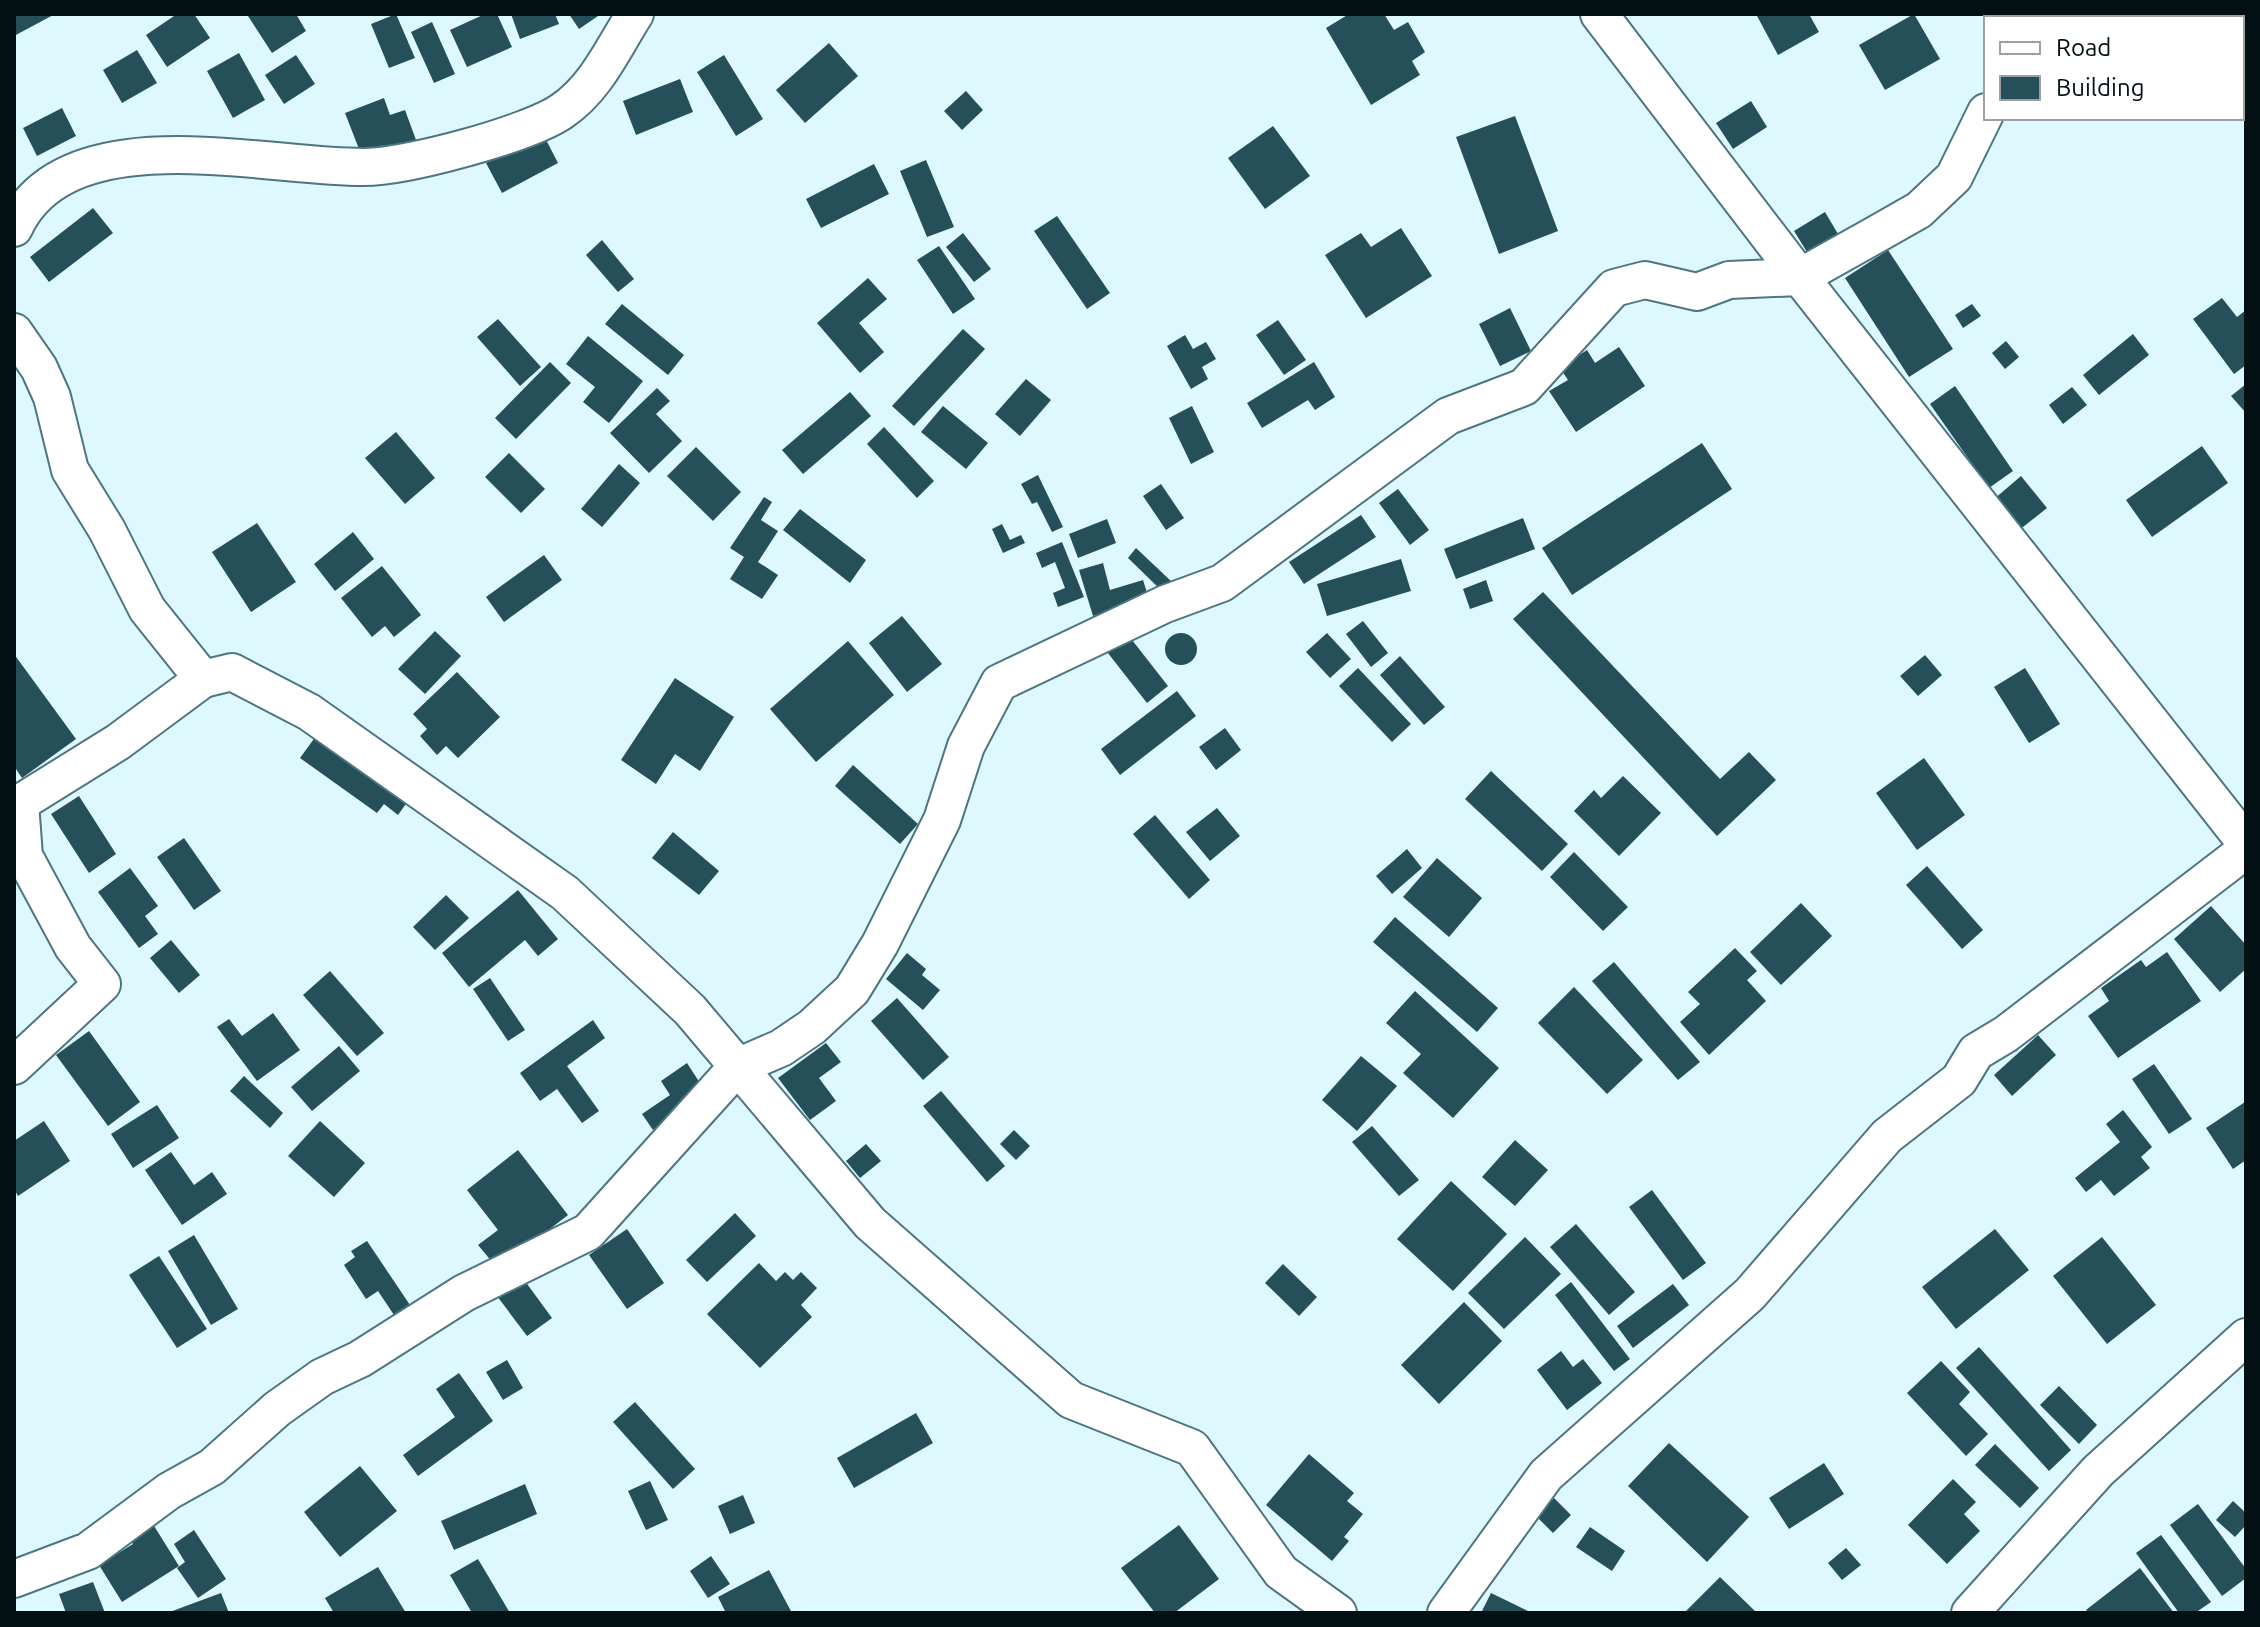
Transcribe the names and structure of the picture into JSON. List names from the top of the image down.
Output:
{
  "legend": ["Road", "Building"]
}
